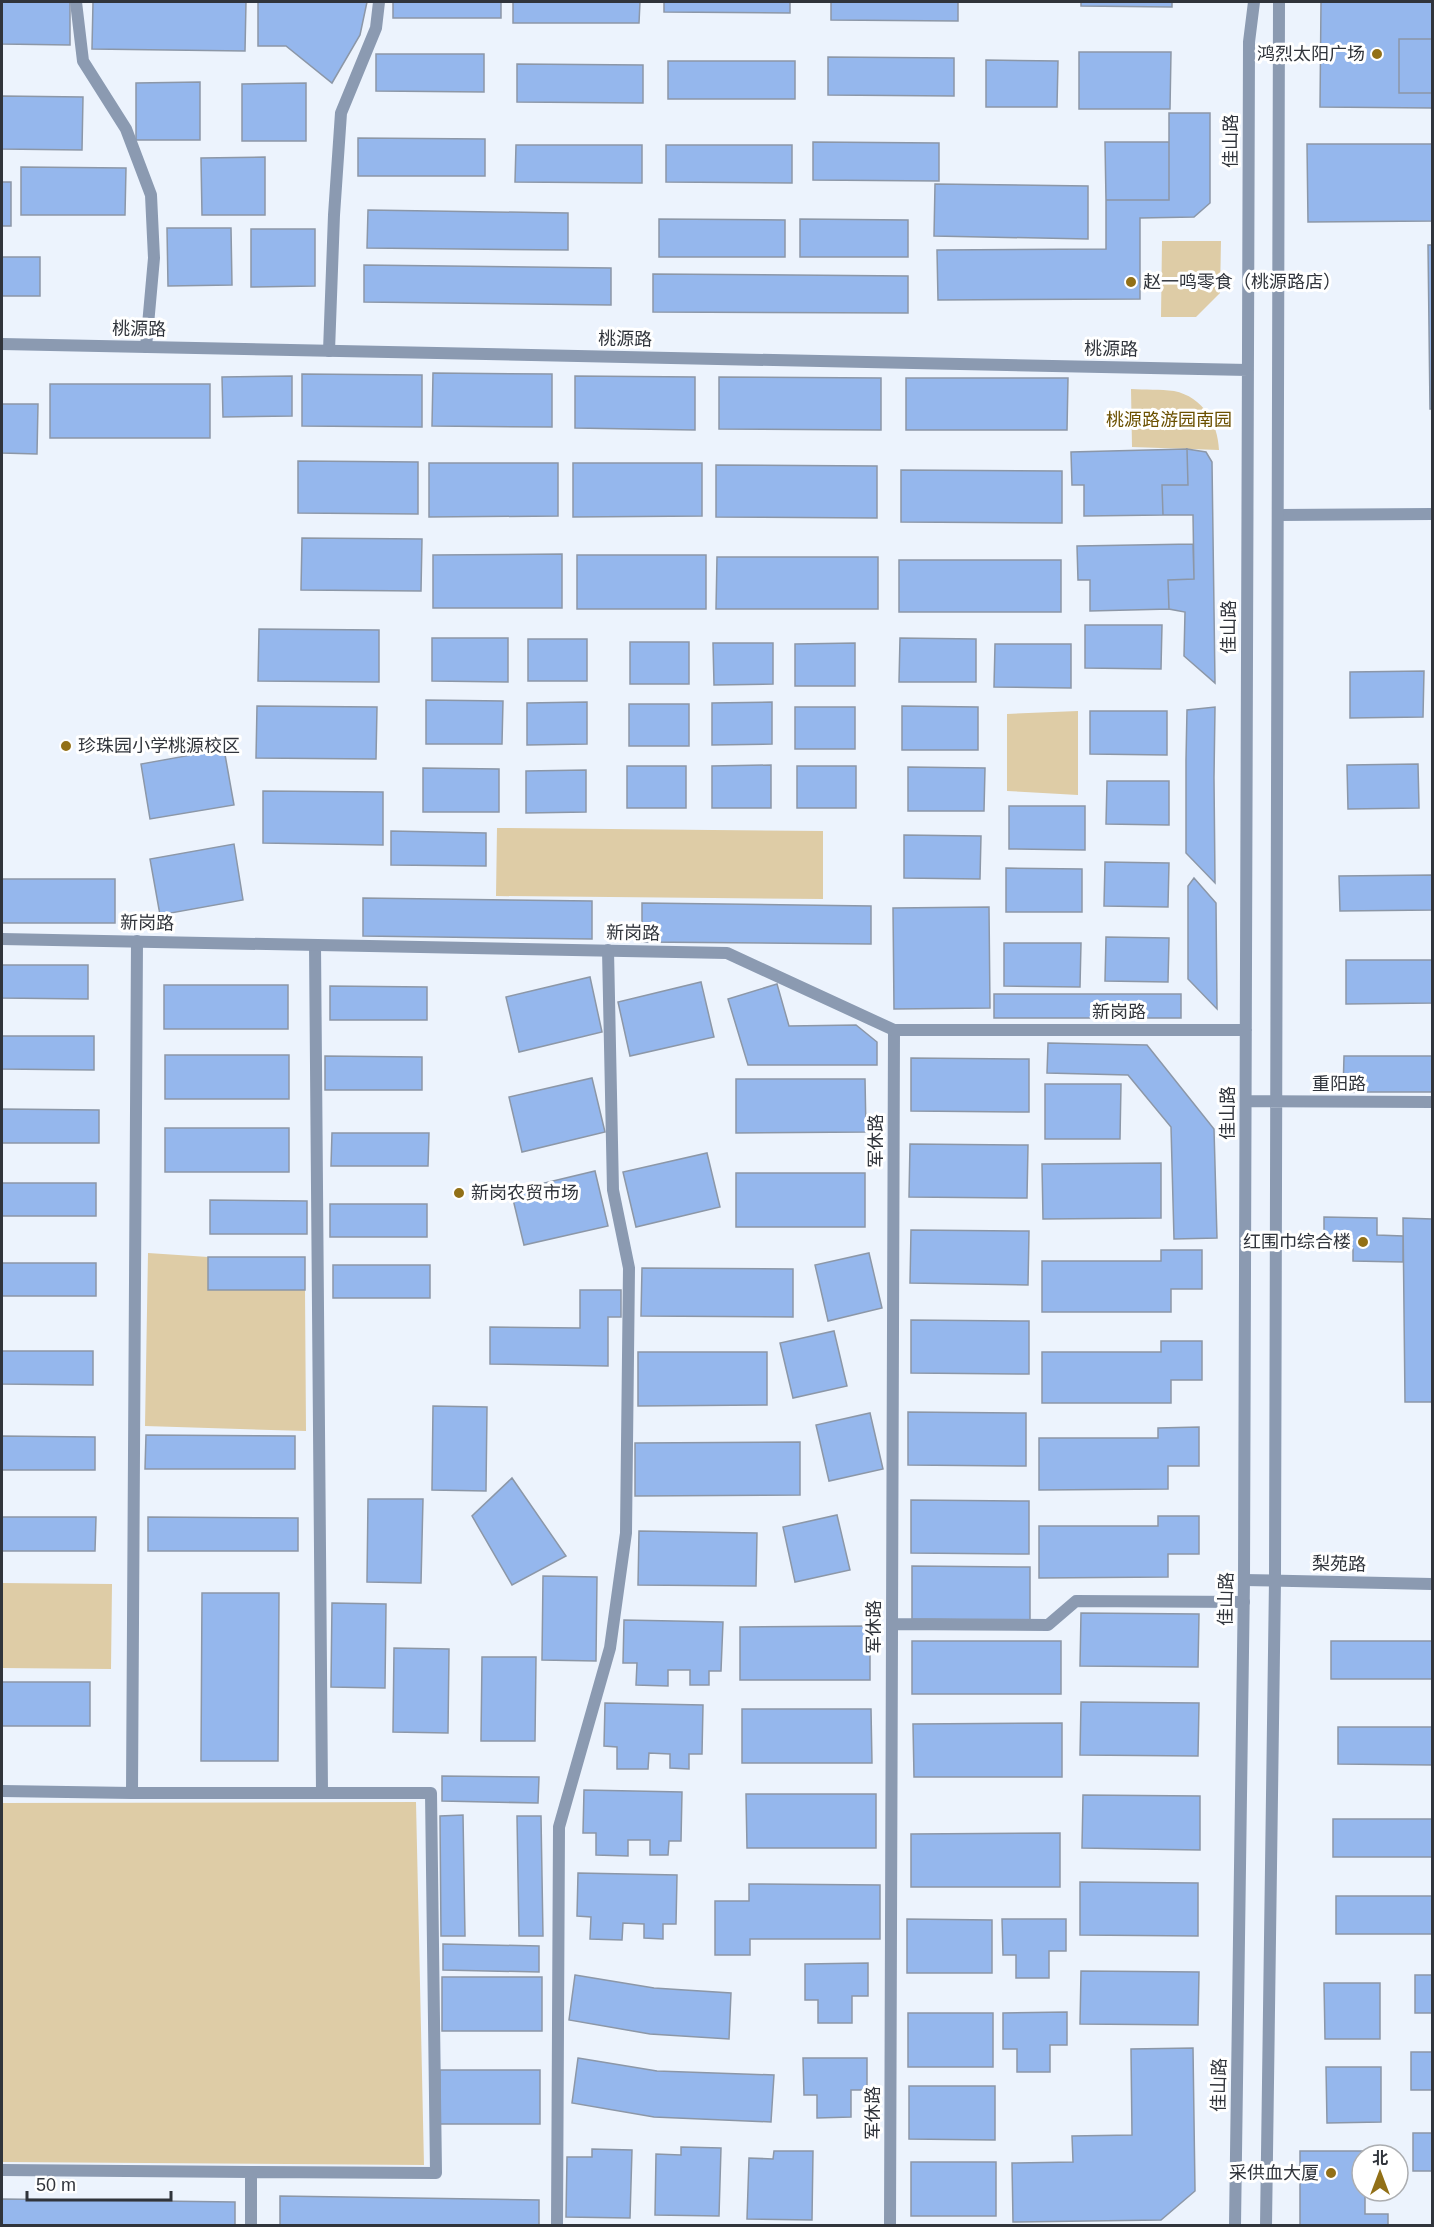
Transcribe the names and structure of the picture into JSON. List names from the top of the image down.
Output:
{
  "streets": {
    "street": [
      "佳山路",
      "桃源路",
      "新岗路",
      "重阳路",
      "军休路",
      "梨苑路"
    ]
  },
  "crossings": [
    ["佳山路", "桃源路"],
    ["佳山路", "新岗路"],
    ["佳山路", "重阳路"],
    ["佳山路", "梨苑路"],
    ["新岗路", "军休路"]
  ],
  "parks": ["桃源路游园南园"],
  "places": [
    "鸿烈太阳广场",
    "赵一鸣零食（桃源路店）",
    "珍珠园小学桃源校区",
    "新岗农贸市场",
    "红围巾综合楼",
    "采供血大厦"
  ],
  "scale_bar": "50 m",
  "north": "top"
}
